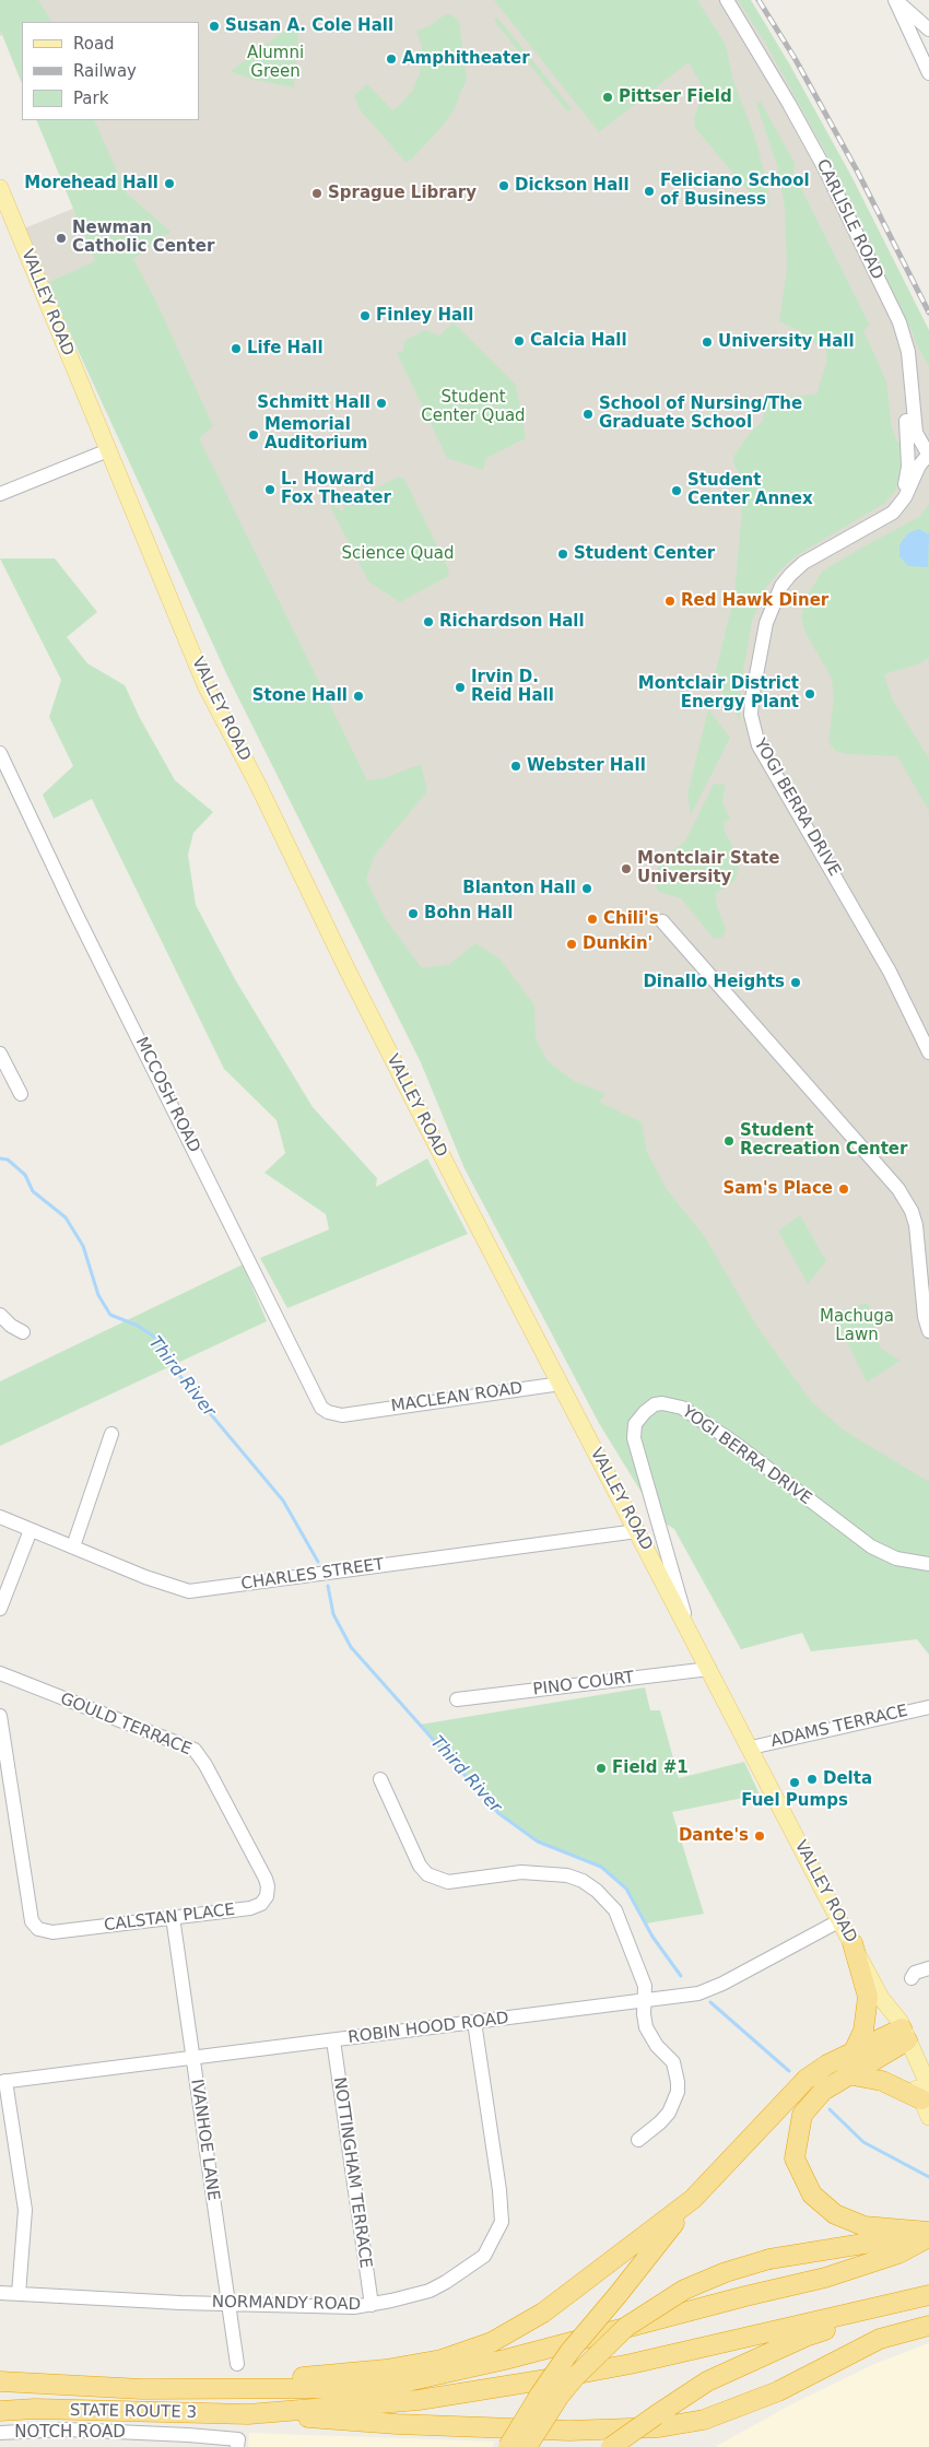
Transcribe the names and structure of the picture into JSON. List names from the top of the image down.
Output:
{
  "streets": {
    "highway": ["STATE ROUTE 3"],
    "main road": ["VALLEY ROAD"],
    "street": [
      "CARLISLE ROAD",
      "YOGI BERRA DRIVE",
      "MCCOSH ROAD",
      "MACLEAN ROAD",
      "CHARLES STREET",
      "PINO COURT",
      "GOULD TERRACE",
      "ADAMS TERRACE",
      "CALSTAN PLACE",
      "ROBIN HOOD ROAD",
      "IVANHOE LANE",
      "NOTTINGHAM TERRACE",
      "NORMANDY ROAD",
      "NOTCH ROAD"
    ]
  },
  "crossings": [
    ["CARLISLE ROAD", "YOGI BERRA DRIVE"],
    ["VALLEY ROAD", "YOGI BERRA DRIVE"],
    ["VALLEY ROAD", "MACLEAN ROAD"],
    ["VALLEY ROAD", "CHARLES STREET"],
    ["VALLEY ROAD", "PINO COURT"],
    ["VALLEY ROAD", "ADAMS TERRACE"],
    ["VALLEY ROAD", "ROBIN HOOD ROAD"],
    ["MCCOSH ROAD", "MACLEAN ROAD"],
    ["GOULD TERRACE", "CALSTAN PLACE"],
    ["CALSTAN PLACE", "IVANHOE LANE"],
    ["ROBIN HOOD ROAD", "IVANHOE LANE"],
    ["ROBIN HOOD ROAD", "NOTTINGHAM TERRACE"],
    ["ROBIN HOOD ROAD", "NORMANDY ROAD"],
    ["IVANHOE LANE", "NORMANDY ROAD"],
    ["NOTTINGHAM TERRACE", "NORMANDY ROAD"]
  ],
  "water": ["Third River"],
  "parks": [
    "Alumni Green",
    "Student Center Quad",
    "Science Quad",
    "Machuga Lawn"
  ],
  "places": [
    "Susan A. Cole Hall",
    "Amphitheater",
    "Pittser Field",
    "Morehead Hall",
    "Dickson Hall",
    "Feliciano School of Business",
    "Sprague Library",
    "Newman Catholic Center",
    "Finley Hall",
    "Calcia Hall",
    "University Hall",
    "Life Hall",
    "Schmitt Hall",
    "School of Nursing/The Graduate School",
    "Memorial Auditorium",
    "L. Howard Fox Theater",
    "Student Center Annex",
    "Student Center",
    "Red Hawk Diner",
    "Richardson Hall",
    "Irvin D. Reid Hall",
    "Montclair District Energy Plant",
    "Stone Hall",
    "Webster Hall",
    "Montclair State University",
    "Blanton Hall",
    "Bohn Hall",
    "Chili's",
    "Dunkin'",
    "Dinallo Heights",
    "Student Recreation Center",
    "Sam's Place",
    "Field #1",
    "Delta",
    "Fuel Pumps",
    "Dante's"
  ],
  "legend": ["Road", "Railway", "Park"]
}
